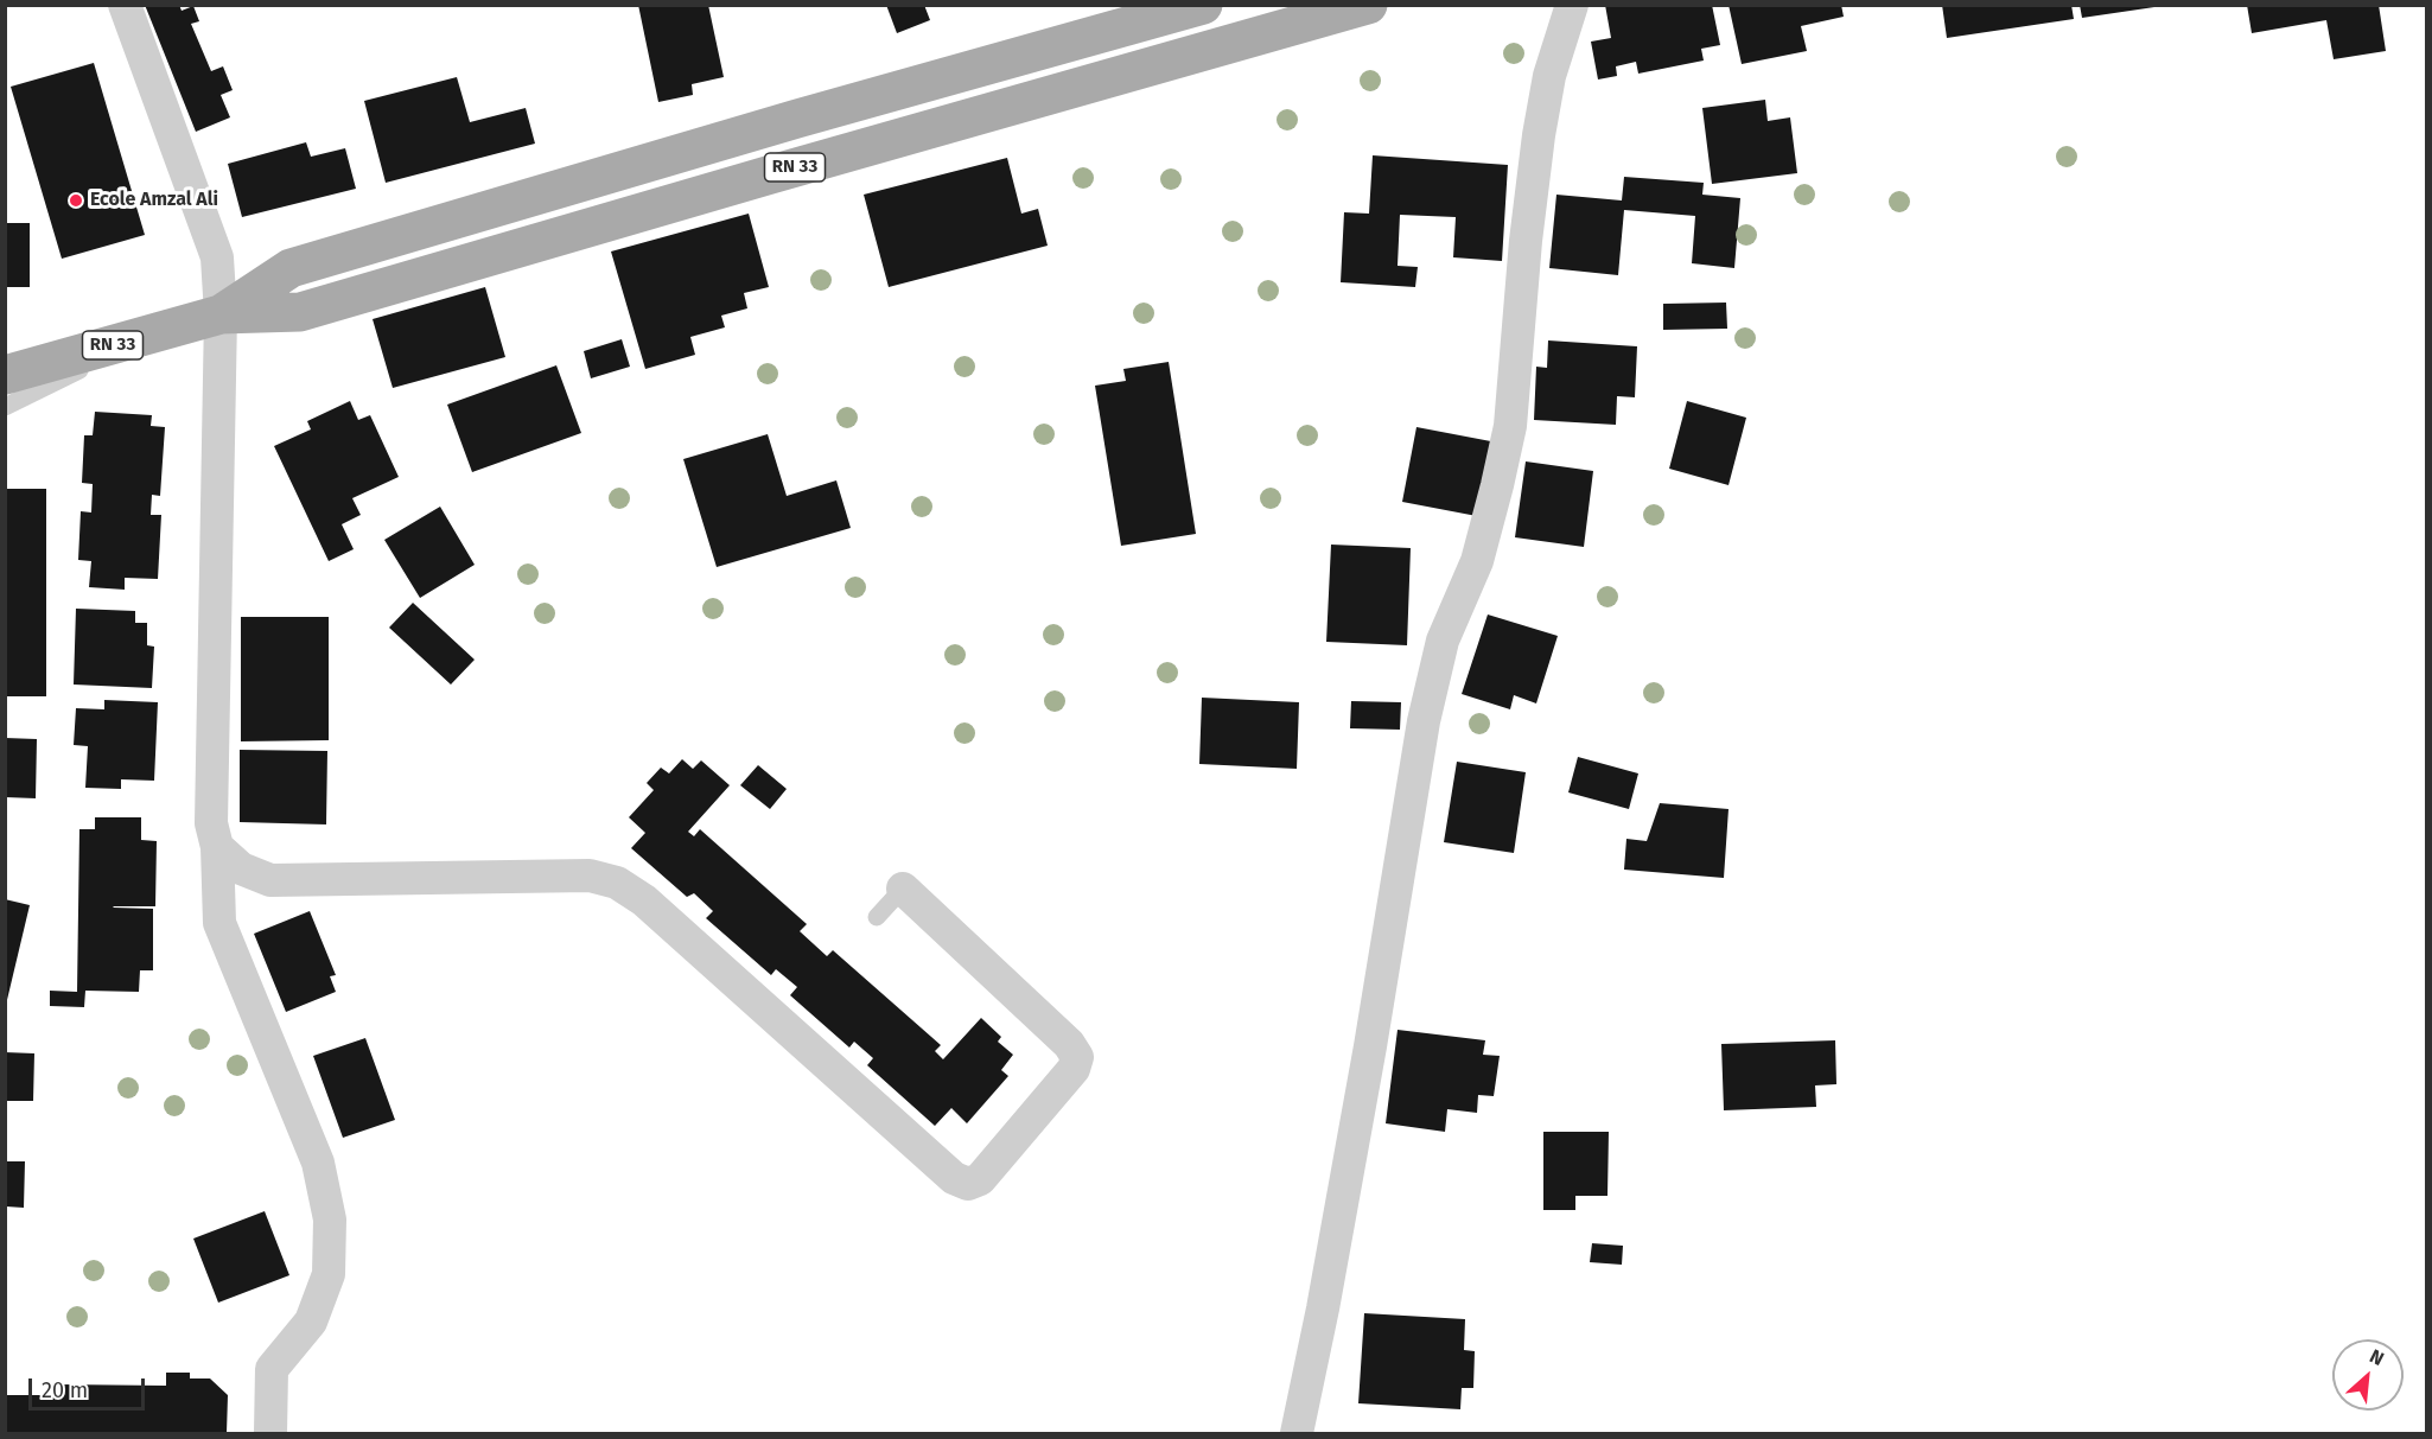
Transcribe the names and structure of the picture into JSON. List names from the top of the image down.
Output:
{
  "streets": {
    "main road": ["RN 33"]
  },
  "places": ["Ecole Amzal Ali"],
  "scale_bar": "20 m",
  "north": "top right"
}
